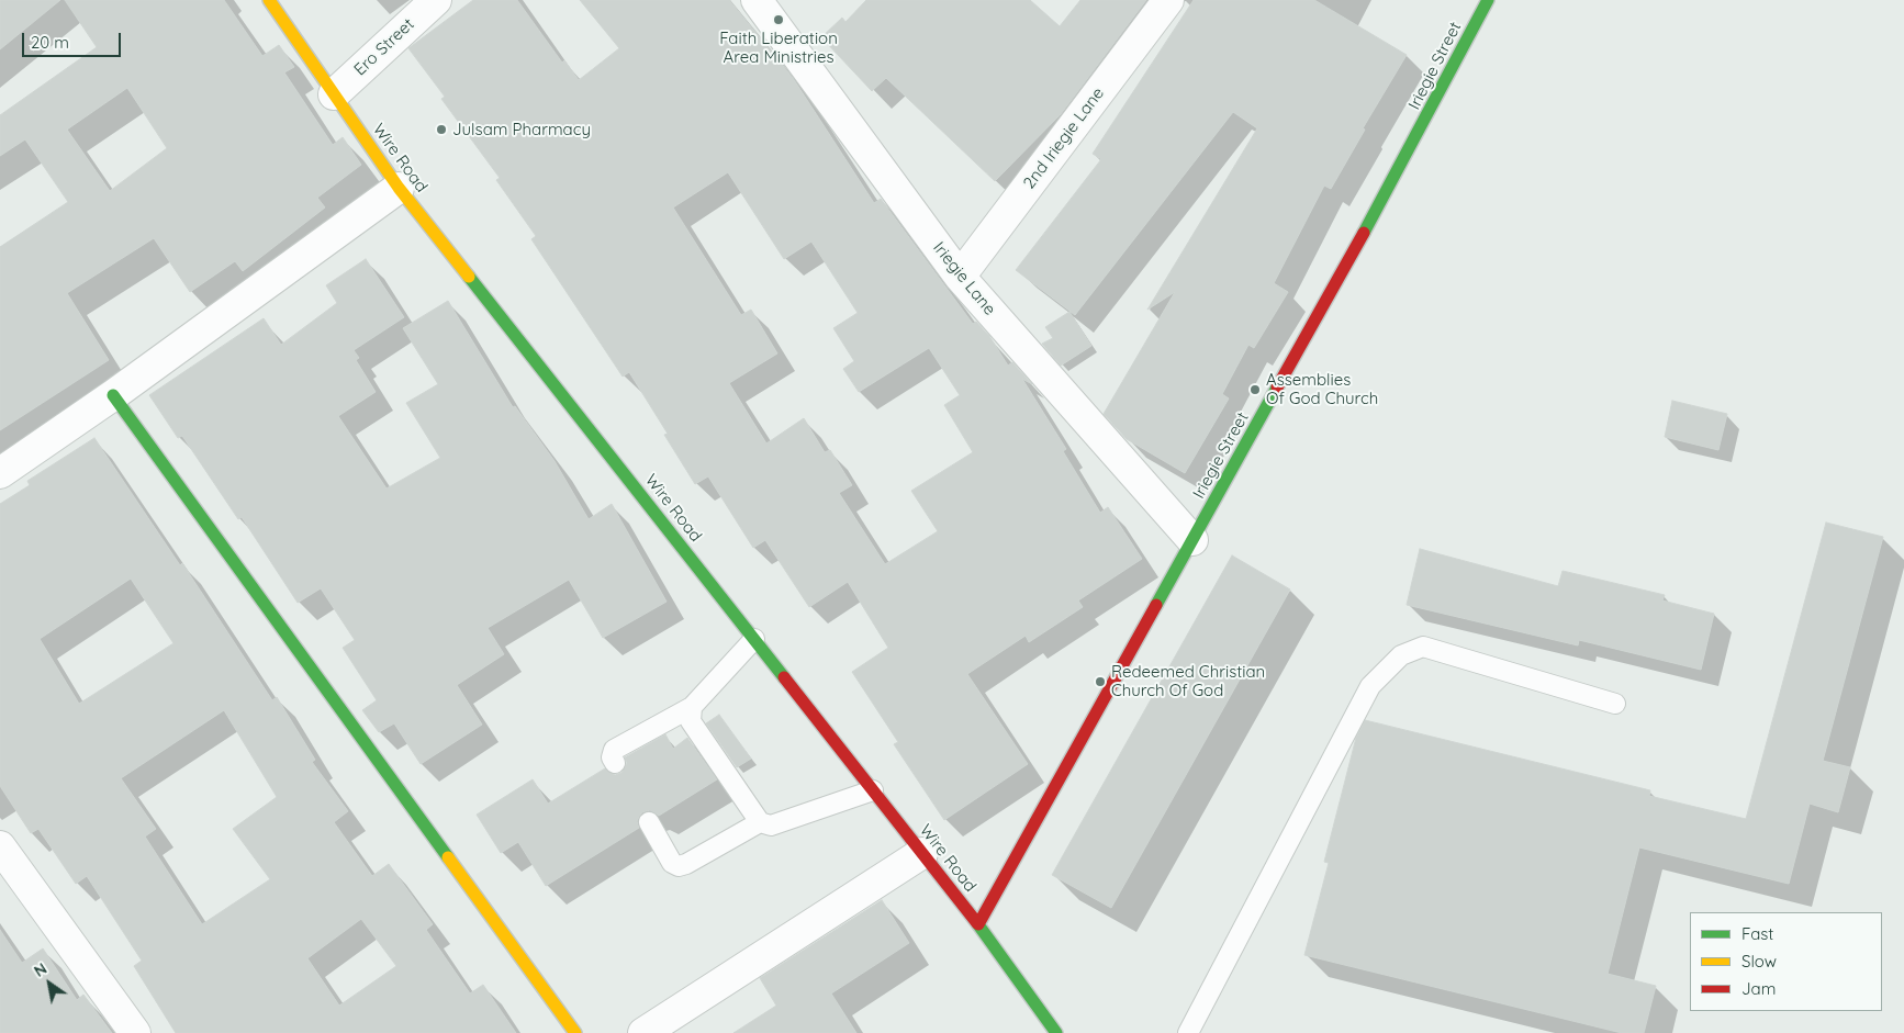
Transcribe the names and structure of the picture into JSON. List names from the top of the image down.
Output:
{
  "streets": {
    "street": [
      "Ero Street",
      "Iriegie Street",
      "2nd Iriegie Lane",
      "Wire Road",
      "Iriegie Lane"
    ]
  },
  "crossings": [
    ["Ero Street", "Wire Road"],
    ["Iriegie Street", "Wire Road"],
    ["Iriegie Street", "Iriegie Lane"],
    ["2nd Iriegie Lane", "Iriegie Lane"]
  ],
  "places": [
    "Faith Liberation Area Ministries",
    "Julsam Pharmacy",
    "Assemblies Of God Church",
    "Redeemed Christian Church Of God"
  ],
  "legend": ["Fast", "Slow", "Jam"],
  "scale_bar": "20 m",
  "north": "top left"
}
